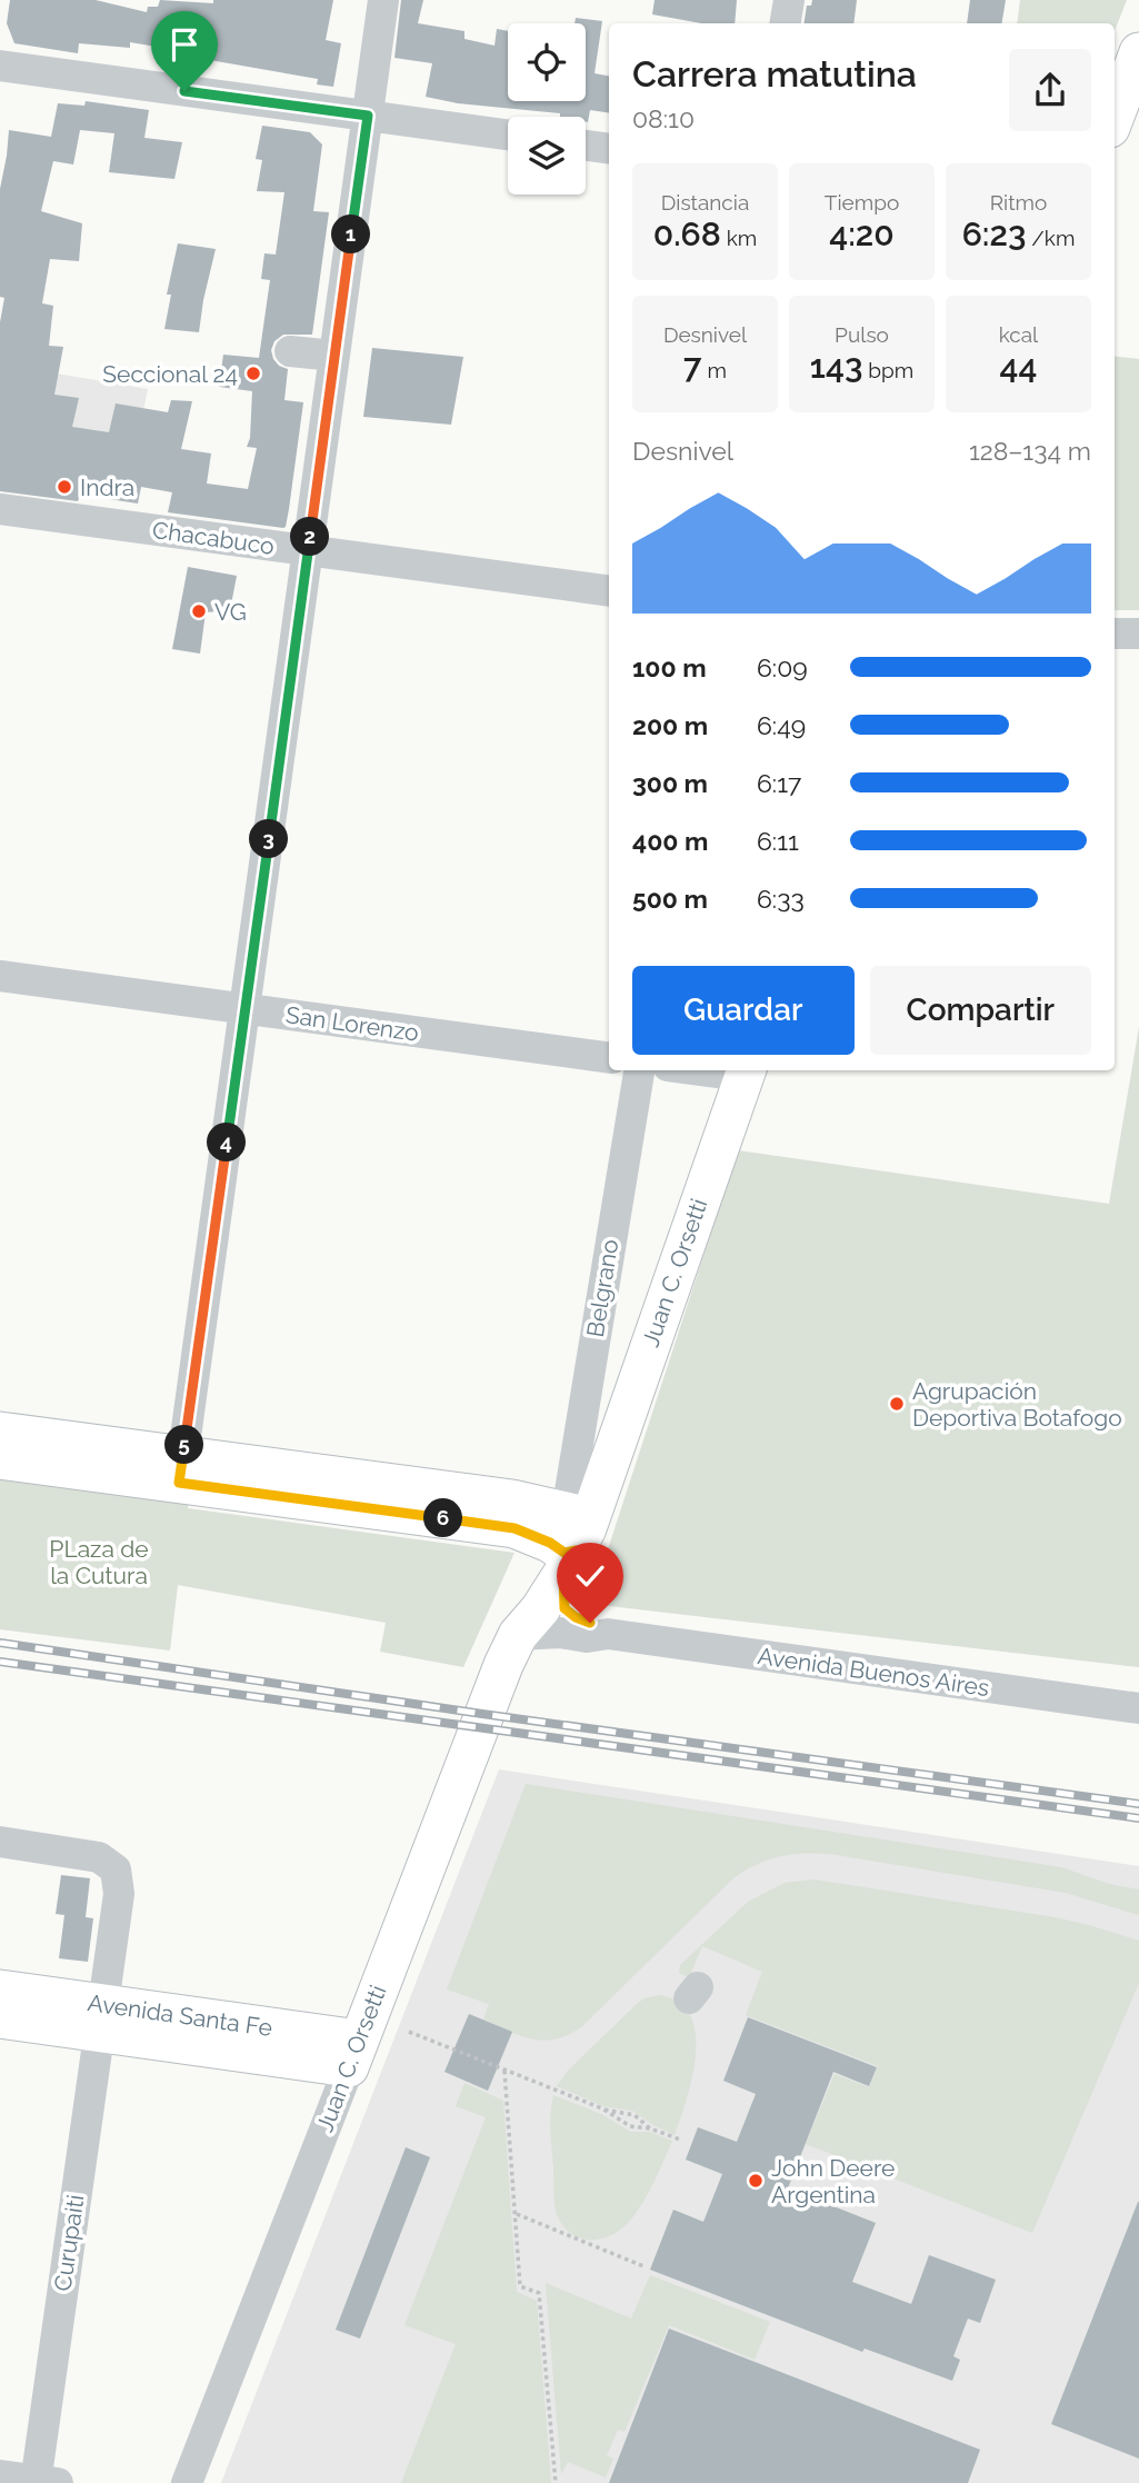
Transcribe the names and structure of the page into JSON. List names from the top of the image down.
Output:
{
  "streets": {
    "main road": ["Juan C. Orsetti", "Avenida Santa Fe"],
    "street": [
      "Chacabuco",
      "San Lorenzo",
      "Belgrano",
      "Avenida Buenos Aires",
      "Curupaiti"
    ]
  },
  "crossings": [
    ["Juan C. Orsetti", "Belgrano"],
    ["Juan C. Orsetti", "Avenida Buenos Aires"],
    ["Juan C. Orsetti", "Avenida Santa Fe"],
    ["Belgrano", "Avenida Buenos Aires"],
    ["Avenida Santa Fe", "Curupaiti"]
  ],
  "parks": ["PLaza de la Cutura"],
  "places": [
    "Seccional 24",
    "Indra",
    "VG",
    "Agrupación Deportiva Botafogo",
    "John Deere Argentina"
  ],
  "page": {
    "heading": ["Carrera matutina", "08:10"],
    "stats": [
      ["Distancia", "0.68 km"],
      ["Tiempo", "4:20"],
      ["Ritmo", "6:23 /km"],
      ["Desnivel", "7 m"],
      ["Pulso", "143 bpm"],
      ["kcal", "44"]
    ],
    "pins": [
      "1",
      "2",
      "3",
      "4",
      "5",
      "6"
    ],
    "chart": ["Desnivel", "128–134 m"],
    "list": [
      {
        "name": "100 m",
        "note": "6:09"
      },
      {
        "name": "200 m",
        "note": "6:49"
      },
      {
        "name": "300 m",
        "note": "6:17"
      },
      {
        "name": "400 m",
        "note": "6:11"
      },
      {
        "name": "500 m",
        "note": "6:33"
      }
    ],
    "buttons": ["Guardar", "Compartir"]
  }
}
